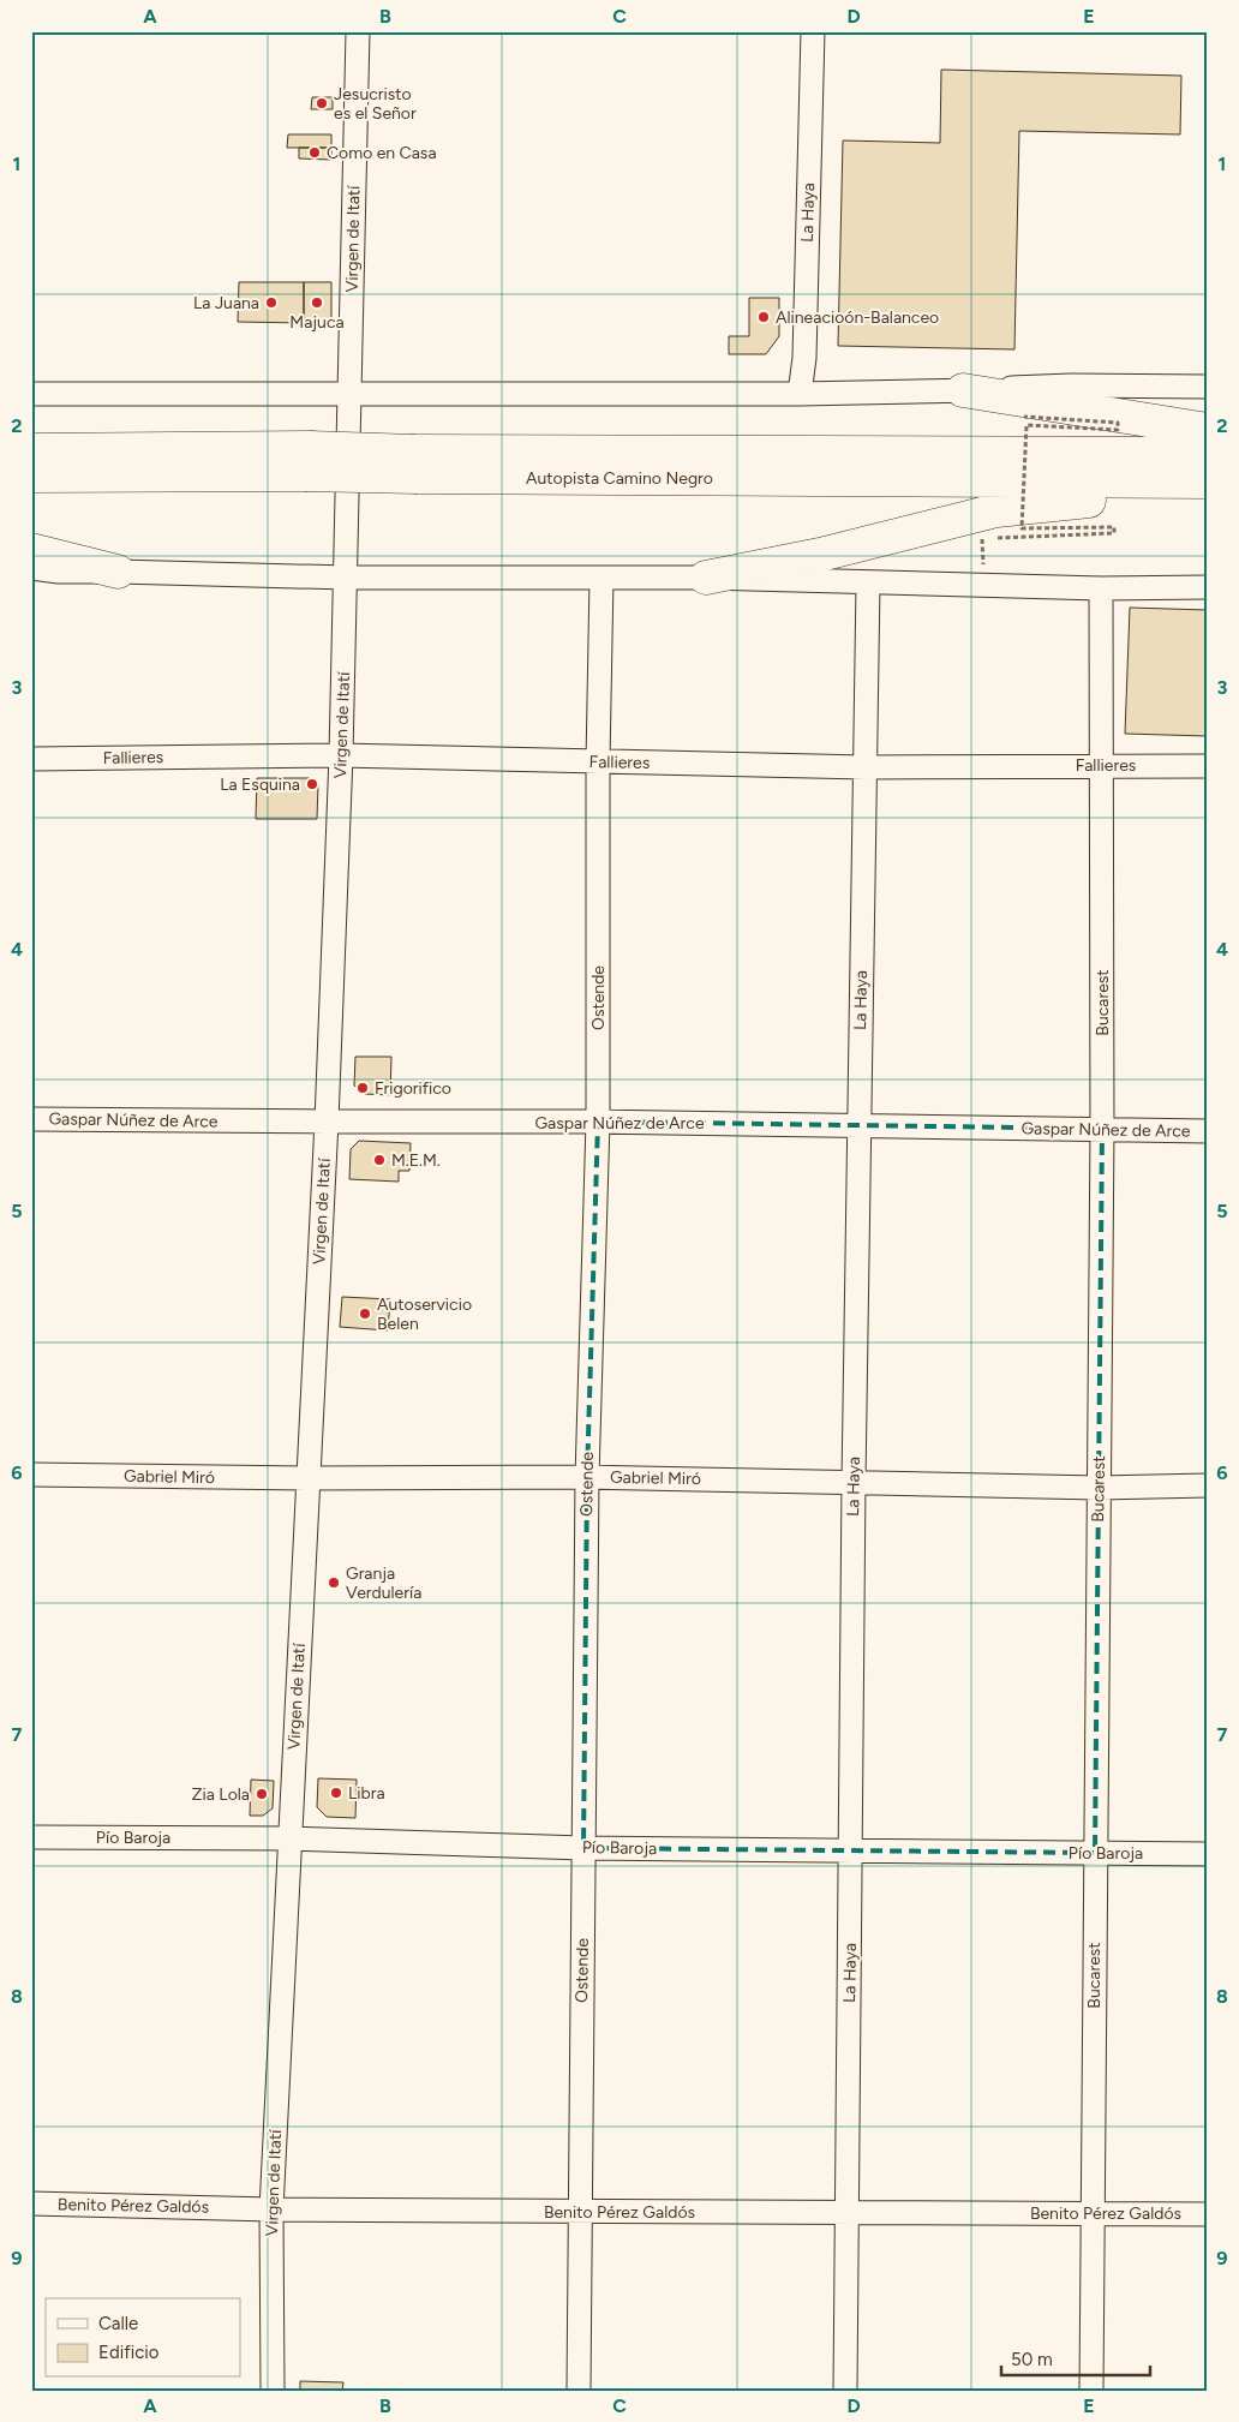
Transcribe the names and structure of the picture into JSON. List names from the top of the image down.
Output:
{
  "streets": {
    "highway": ["Autopista Camino Negro"],
    "street": [
      "La Haya",
      "Virgen de Itatí",
      "Fallieres",
      "Ostende",
      "Bucarest",
      "Gaspar Núñez de Arce",
      "Gabriel Miró",
      "Pío Baroja",
      "Benito Pérez Galdós"
    ]
  },
  "crossings": [
    ["La Haya", "Fallieres"],
    ["La Haya", "Gaspar Núñez de Arce"],
    ["La Haya", "Gabriel Miró"],
    ["La Haya", "Pío Baroja"],
    ["La Haya", "Benito Pérez Galdós"],
    ["Virgen de Itatí", "Fallieres"],
    ["Virgen de Itatí", "Gaspar Núñez de Arce"],
    ["Virgen de Itatí", "Gabriel Miró"],
    ["Virgen de Itatí", "Pío Baroja"],
    ["Virgen de Itatí", "Benito Pérez Galdós"],
    ["Fallieres", "Ostende"],
    ["Fallieres", "Bucarest"],
    ["Ostende", "Gaspar Núñez de Arce"],
    ["Ostende", "Gabriel Miró"],
    ["Ostende", "Pío Baroja"],
    ["Ostende", "Benito Pérez Galdós"],
    ["Bucarest", "Gaspar Núñez de Arce"],
    ["Bucarest", "Gabriel Miró"],
    ["Bucarest", "Pío Baroja"],
    ["Bucarest", "Benito Pérez Galdós"]
  ],
  "places": [
    "Jesucristo es el Señor",
    "Como en Casa",
    "La Juana",
    "Majuca",
    "Alineacioón-Balanceo",
    "La Esquina",
    "Frigorifico",
    "M.E.M.",
    "Autoservicio Belen",
    "Granja Verdulería",
    "Libra",
    "Zia Lola"
  ],
  "legend": ["Calle", "Edificio"],
  "scale_bar": "50 m",
  "grid": {
    "columns": [
      "A",
      "B",
      "C",
      "D",
      "E"
    ],
    "rows": [
      "1",
      "2",
      "3",
      "4",
      "5",
      "6",
      "7",
      "8",
      "9"
    ]
  }
}
